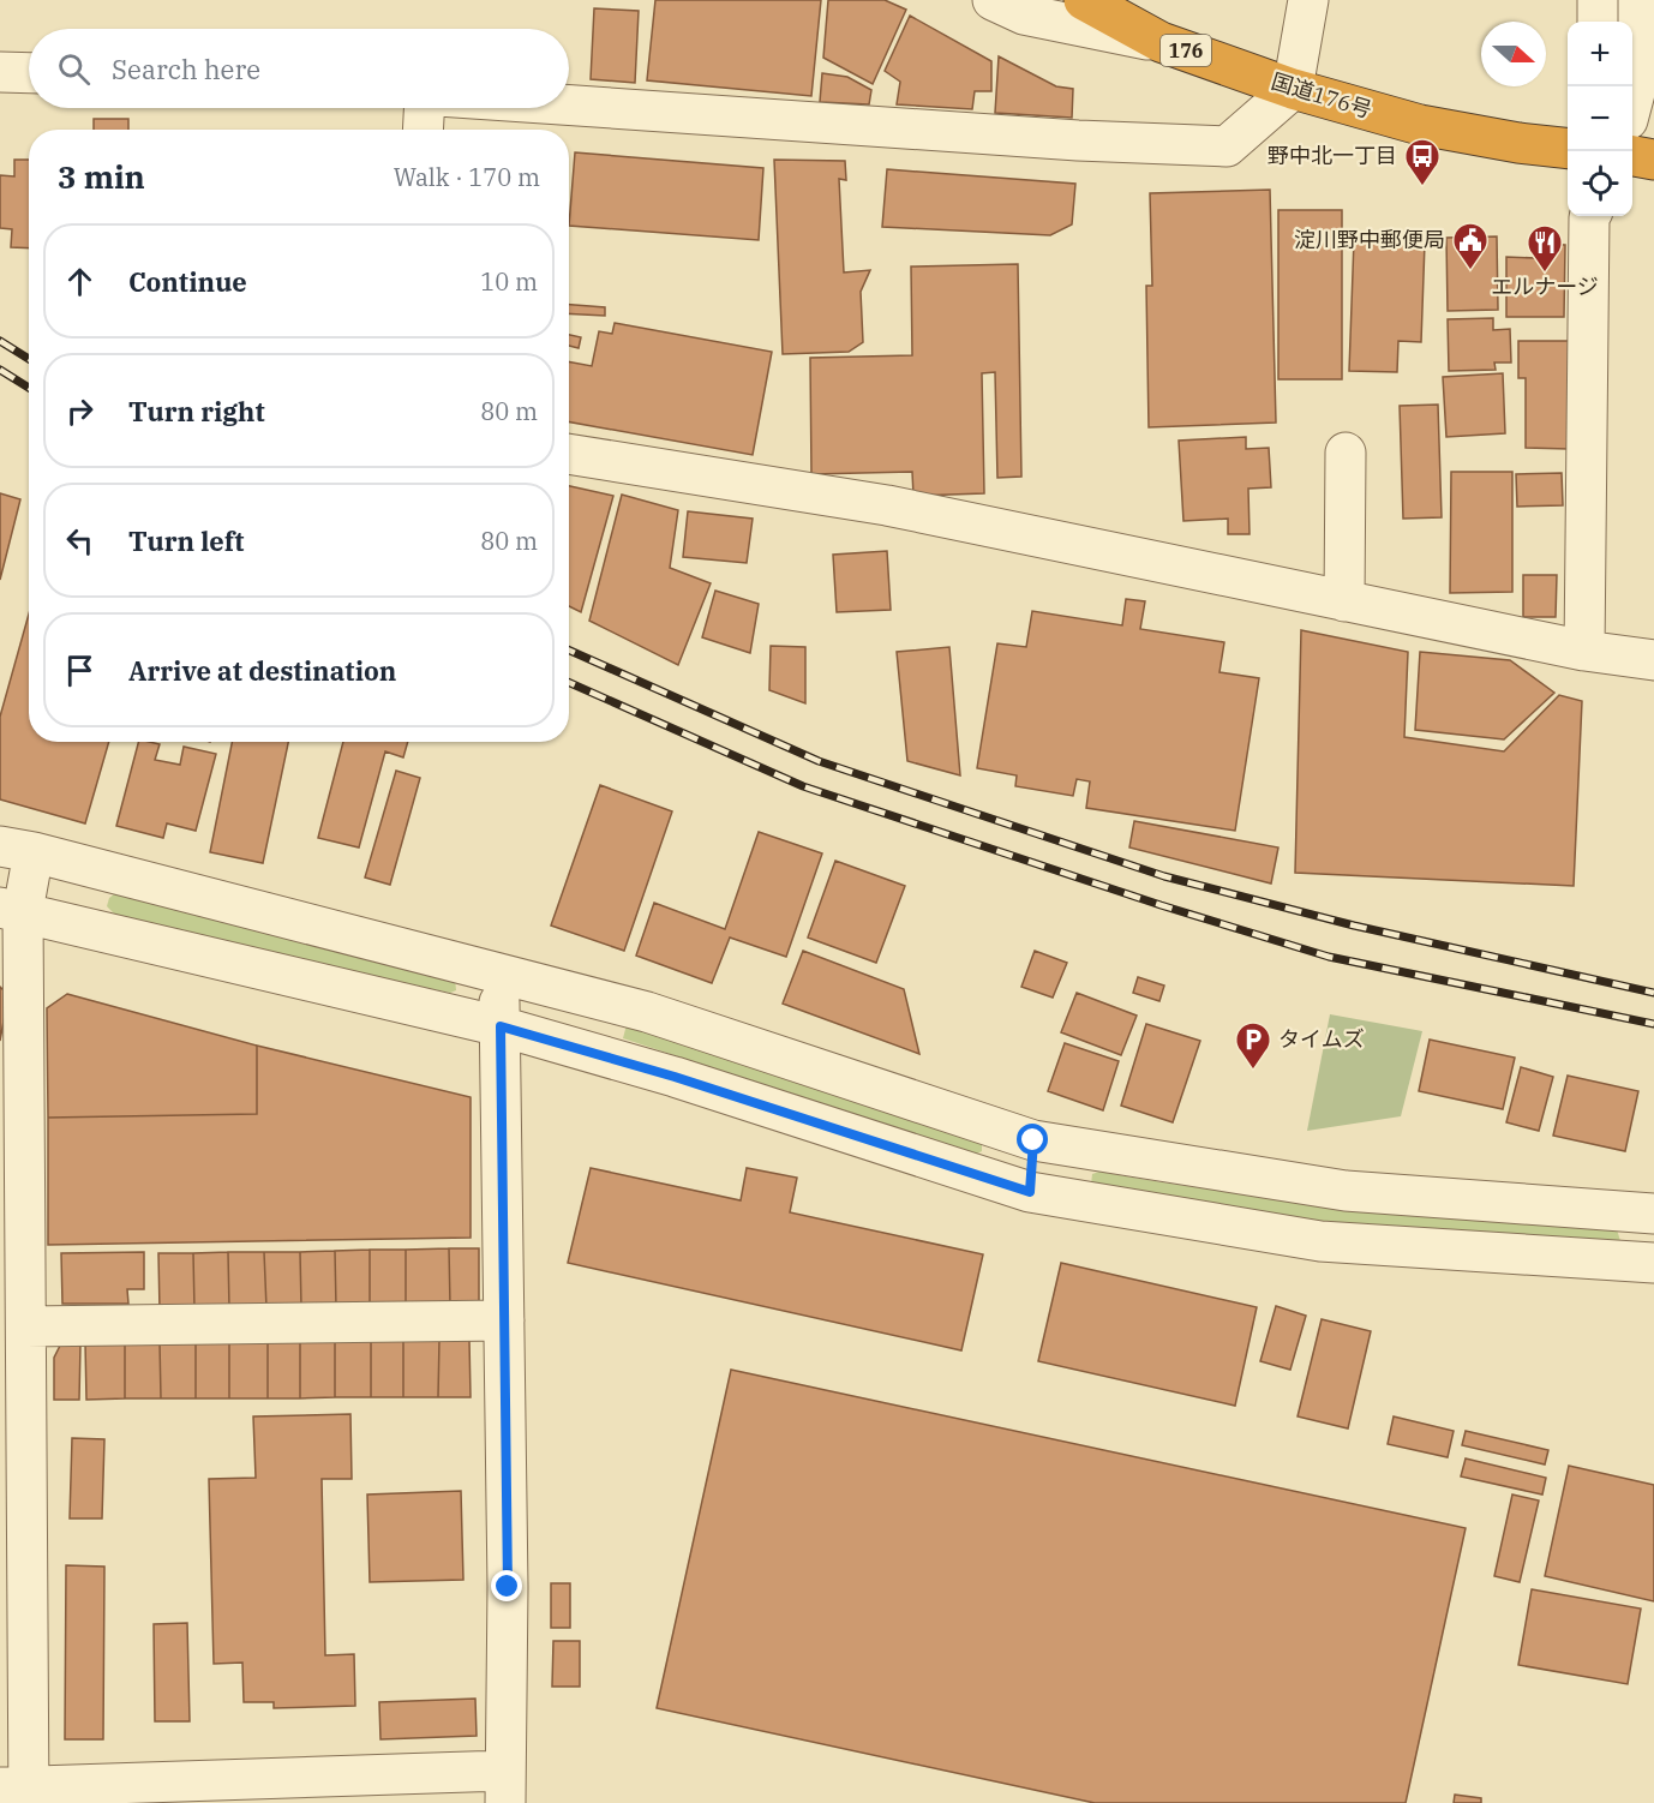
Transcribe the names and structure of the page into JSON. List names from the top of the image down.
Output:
{
  "streets": {
    "highway": ["176", "国道176号"]
  },
  "places": {
    "bus stop": ["野中北一丁目"],
    "public building": ["淀川野中郵便局"],
    "restaurant": ["エルナージ"],
    "parking": ["タイムズ"]
  },
  "north": "right",
  "page": {
    "map_buttons": ["+", "−"],
    "search": "Search here",
    "heading": ["3 min", "Walk · 170 m"],
    "list": [
      ["Continue", "10 m"],
      ["Turn right", "80 m"],
      ["Turn left", "80 m"],
      "Arrive at destination"
    ]
  }
}
